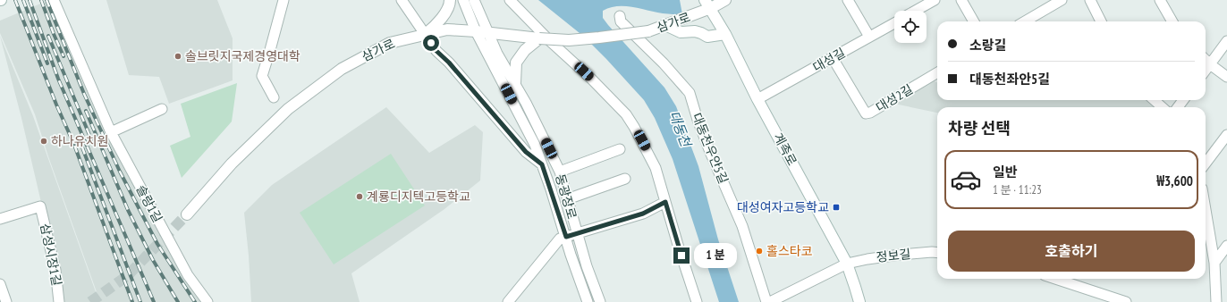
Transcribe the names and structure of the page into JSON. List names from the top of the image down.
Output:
{
  "streets": {
    "street": [
      "삼가로",
      "대성길",
      "대성2길",
      "대동천우안5길",
      "계족로",
      "동광장로",
      "솔랑1길",
      "삼성시장1길",
      "정보길"
    ]
  },
  "crossings": [
    ["삼가로", "계족로"],
    ["삼가로", "동광장로"],
    ["대성길", "대성2길"],
    ["대성길", "계족로"],
    ["계족로", "정보길"]
  ],
  "water": ["대동천"],
  "places": {
    "other": [
      "솔브릿지국제경영대학",
      "하나유치원",
      "계룡디지텍고등학교",
      "홀스타코"
    ],
    "transit": ["대성여자고등학교"]
  },
  "page": {
    "banner": ["소랑길", "대동천좌안5길"],
    "heading": "차량 선택",
    "list": [
      {
        "name": "일반",
        "note": "1 분 · 11:23",
        "value": "₩3,600"
      }
    ],
    "buttons": "호출하기",
    "bubble": "1 분"
  }
}
